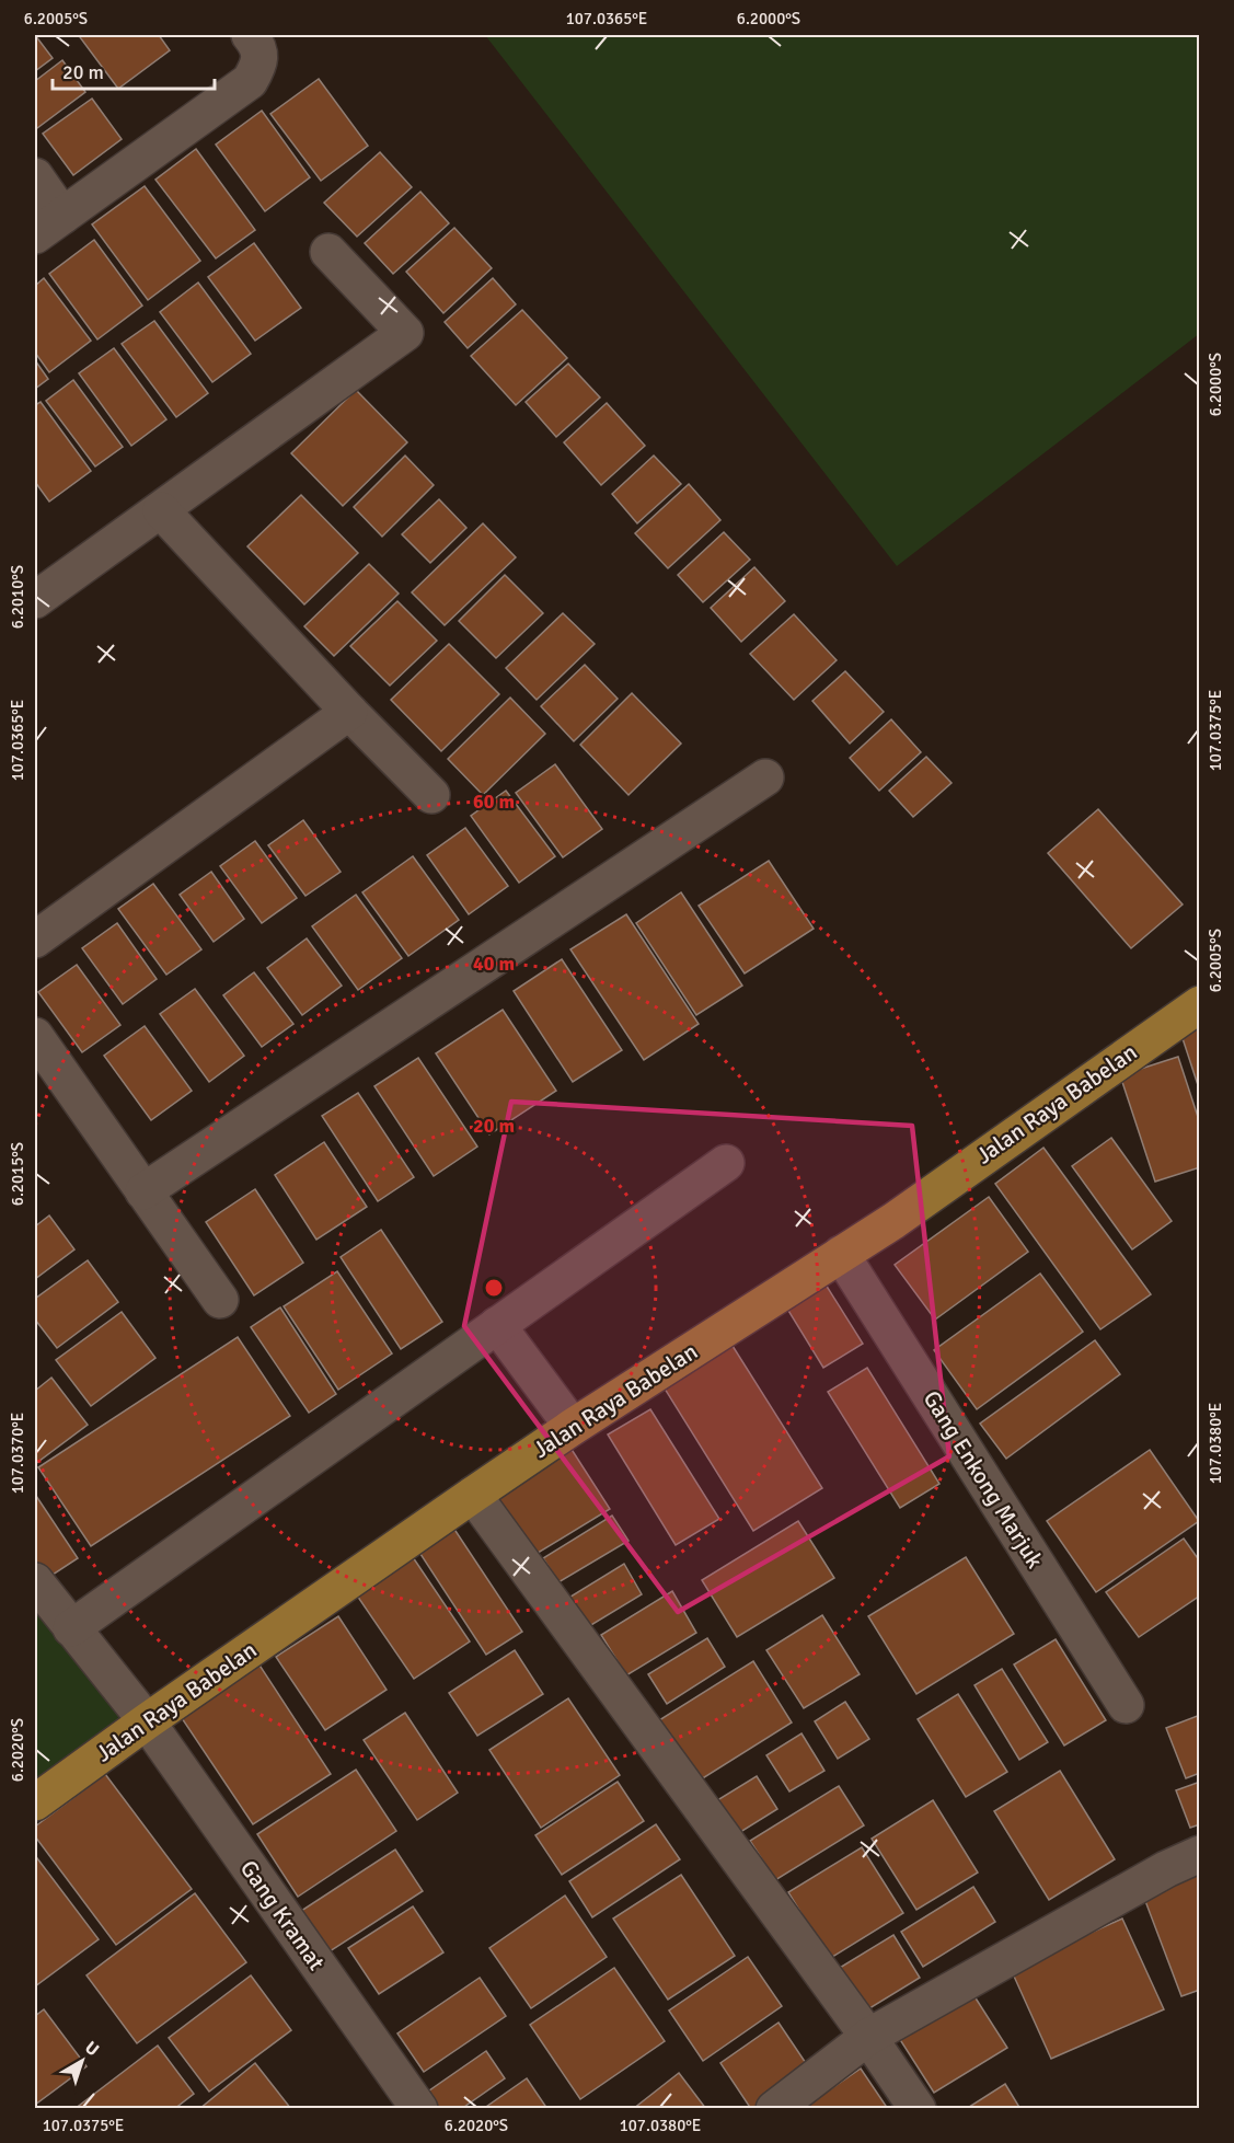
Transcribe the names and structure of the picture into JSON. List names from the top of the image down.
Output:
{
  "streets": {
    "main road": ["Jalan Raya Babelan"],
    "street": ["Gang Enkong Marjuk", "Gang Kramat"]
  },
  "crossings": [
    ["Jalan Raya Babelan", "Gang Enkong Marjuk"],
    ["Jalan Raya Babelan", "Gang Kramat"]
  ],
  "scale_bar": "20 m",
  "north": "top right",
  "coordinates": [
    "6.2005°S",
    "107.0365°E",
    "6.2000°S",
    "6.2010°S",
    "107.0375°E",
    "6.2015°S",
    "107.0380°E",
    "107.0370°E",
    "6.2020°S"
  ],
  "rings": ["60 m", "40 m", "20 m"]
}
